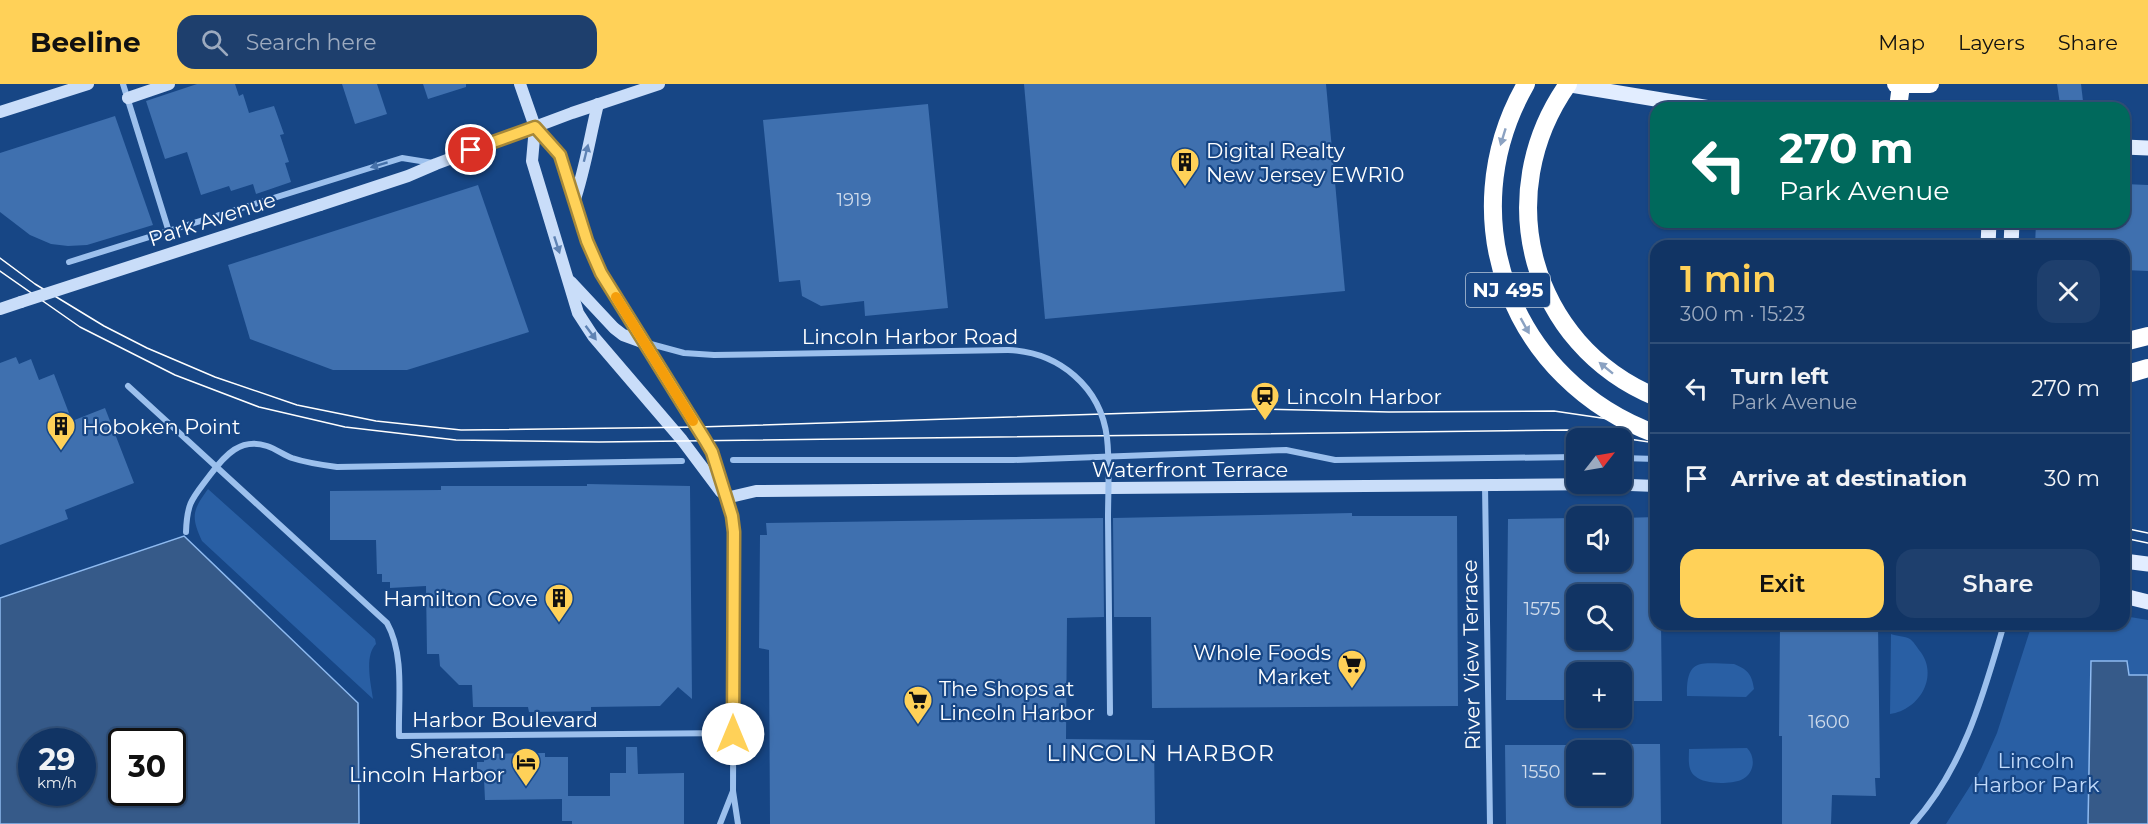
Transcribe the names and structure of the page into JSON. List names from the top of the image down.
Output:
{
  "streets": {
    "highway": ["NJ 495"],
    "street": [
      "Park Avenue",
      "Lincoln Harbor Road",
      "Waterfront Terrace",
      "River View Terrace",
      "Harbor Boulevard"
    ]
  },
  "crossings": [
    ["Waterfront Terrace", "River View Terrace"]
  ],
  "districts": ["LINCOLN HARBOR"],
  "parks": ["Lincoln Harbor Park"],
  "places": {
    "building": ["Digital Realty New Jersey EWR10", "Hoboken Point", "Hamilton Cove"],
    "station": ["Lincoln Harbor"],
    "supermarket": ["Whole Foods Market", "The Shops at Lincoln Harbor"],
    "hotel": ["Sheraton Lincoln Harbor"]
  },
  "house_numbers": [
    "1919",
    "1575",
    "1600",
    "1550"
  ],
  "north": "top right",
  "page": {
    "header": "Beeline",
    "search": "Search here",
    "nav": ["Map", "Layers", "Share"],
    "turn": ["270 m", "Park Avenue"],
    "heading": ["1 min", "300 m · 15:23"],
    "list": [
      {
        "name": "Turn left",
        "note": "Park Avenue",
        "value": "270 m"
      },
      {
        "name": "Arrive at destination",
        "value": "30 m"
      }
    ],
    "map_buttons": ["+", "−"],
    "buttons": ["Exit", "Share"],
    "speed": "29 km/h",
    "limit": "30"
  }
}
